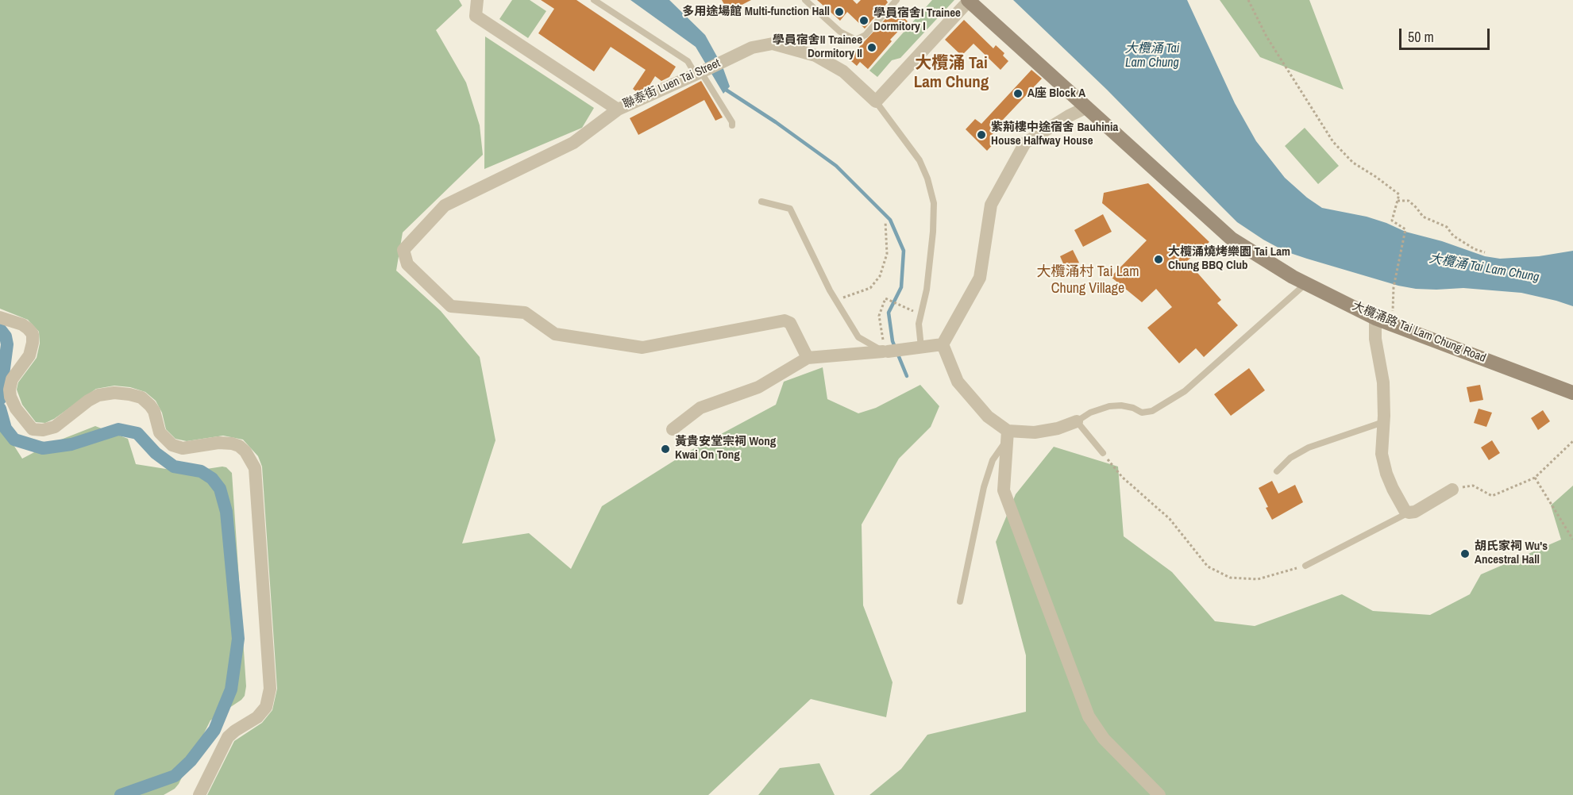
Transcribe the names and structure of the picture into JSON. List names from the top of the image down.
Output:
{
  "streets": {
    "street": ["聯泰街 Luen Tai Street", "大欖涌路 Tai Lam Chung Road"]
  },
  "districts": ["大欖涌 Tai Lam Chung", "大欖涌村 Tai Lam Chung Village"],
  "water": ["大欖涌 Tai Lam Chung"],
  "places": [
    "多用途場館 Multi-function Hall",
    "學員宿舍I Trainee Dormitory I",
    "學員宿舍II Trainee Dormitory II",
    "A座 Block A",
    "紫荊樓中途宿舍 Bauhinia House Halfway House",
    "大欖涌燒烤樂園 Tai Lam Chung BBQ Club",
    "黃貴安堂宗祠 Wong Kwai On Tong",
    "胡氏家祠 Wu's Ancestral Hall"
  ],
  "scale_bar": "50 m"
}
